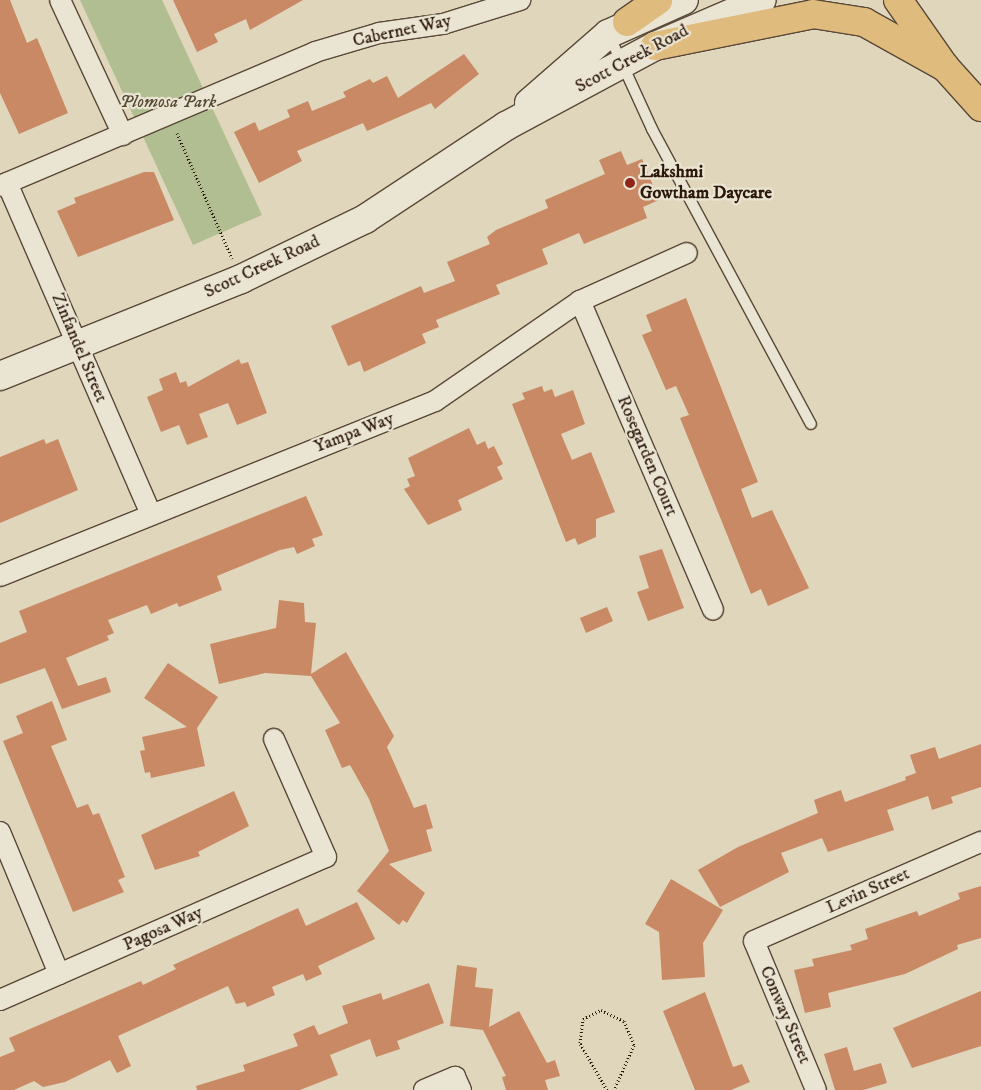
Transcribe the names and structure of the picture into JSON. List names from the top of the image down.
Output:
{
  "streets": {
    "main road": ["Scott Creek Road"],
    "street": [
      "Cabernet Way",
      "Zinfandel Street",
      "Yampa Way",
      "Rosegarden Court",
      "Levin Street",
      "Pagosa Way",
      "Conway Street"
    ]
  },
  "crossings": [
    ["Cabernet Way", "Zinfandel Street"],
    ["Scott Creek Road", "Zinfandel Street"],
    ["Zinfandel Street", "Yampa Way"],
    ["Yampa Way", "Rosegarden Court"],
    ["Levin Street", "Conway Street"]
  ],
  "parks": ["Plomosa Park"],
  "places": ["Lakshmi Gowtham Daycare"]
}
